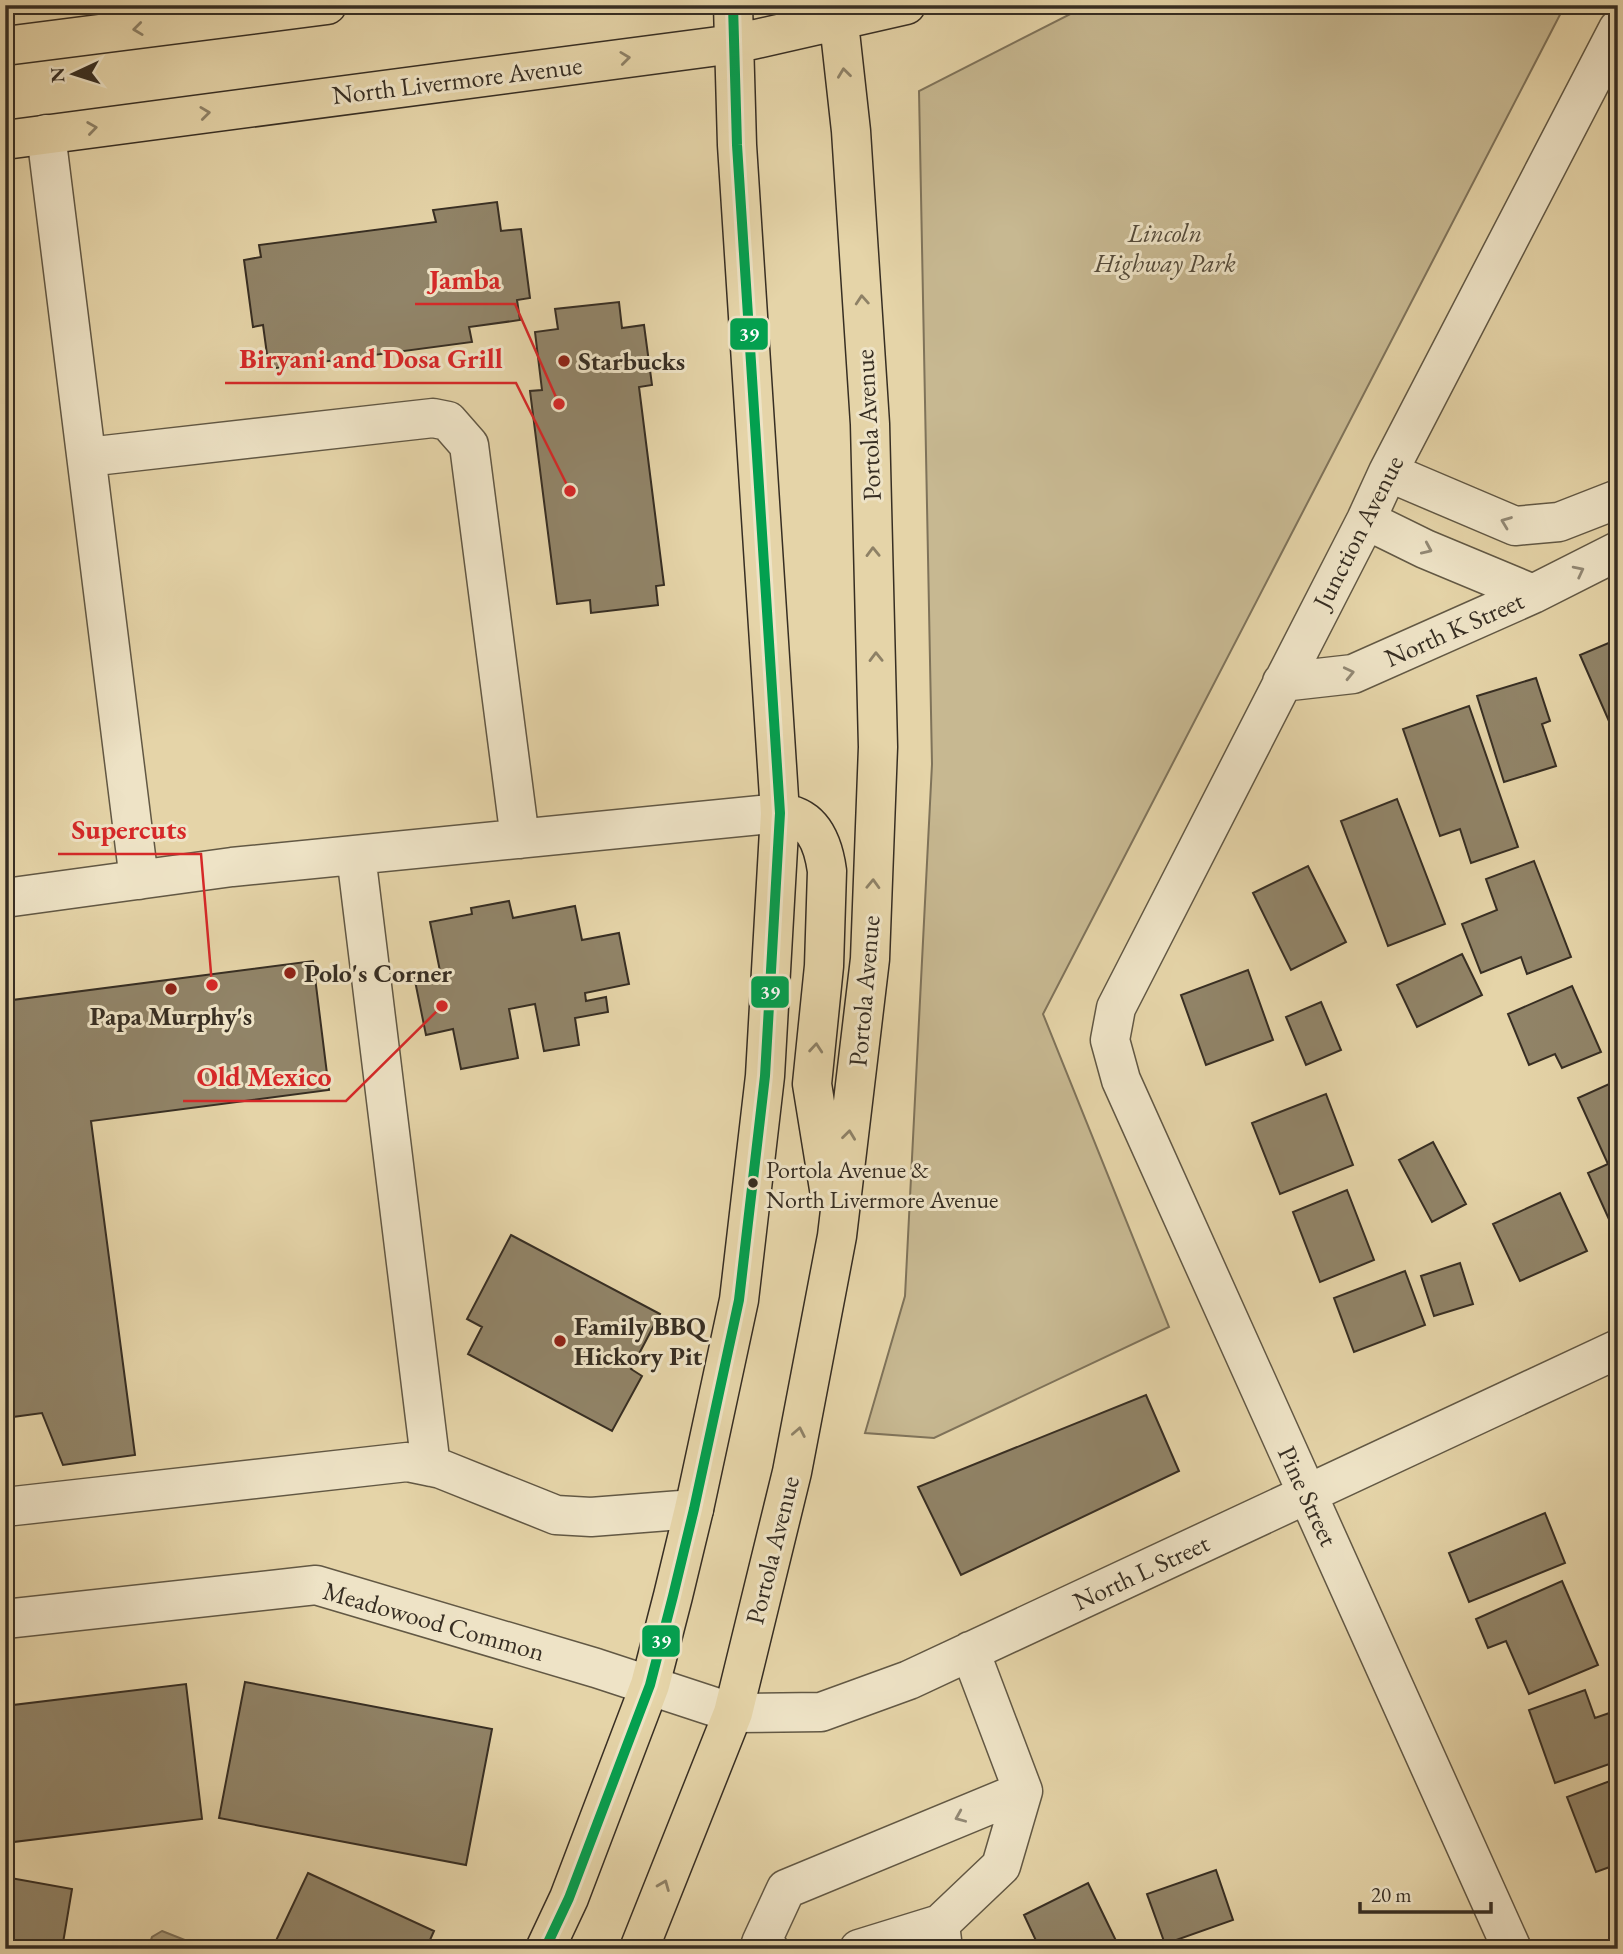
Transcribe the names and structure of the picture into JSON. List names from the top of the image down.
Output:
{
  "streets": {
    "main road": ["North Livermore Avenue", "Portola Avenue"],
    "street": [
      "Junction Avenue",
      "North K Street",
      "Pine Street",
      "North L Street",
      "Meadowood Common"
    ]
  },
  "crossings": [
    ["North Livermore Avenue", "Portola Avenue"],
    ["Portola Avenue", "North L Street"],
    ["Junction Avenue", "North K Street"],
    ["Junction Avenue", "Pine Street"],
    ["Pine Street", "North L Street"],
    ["North L Street", "Meadowood Common"]
  ],
  "one_way": ["North K Street"],
  "parks": ["Lincoln Highway Park"],
  "places": [
    "Starbucks",
    "Jamba",
    "Biryani and Dosa Grill",
    "Polo's Corner",
    "Supercuts",
    "Papa Murphy's",
    "Old Mexico",
    "Portola Avenue & North Livermore Avenue",
    "Family BBQ Hickory Pit"
  ],
  "lines": ["transit line 39"],
  "scale_bar": "20 m",
  "north": "left"
}
